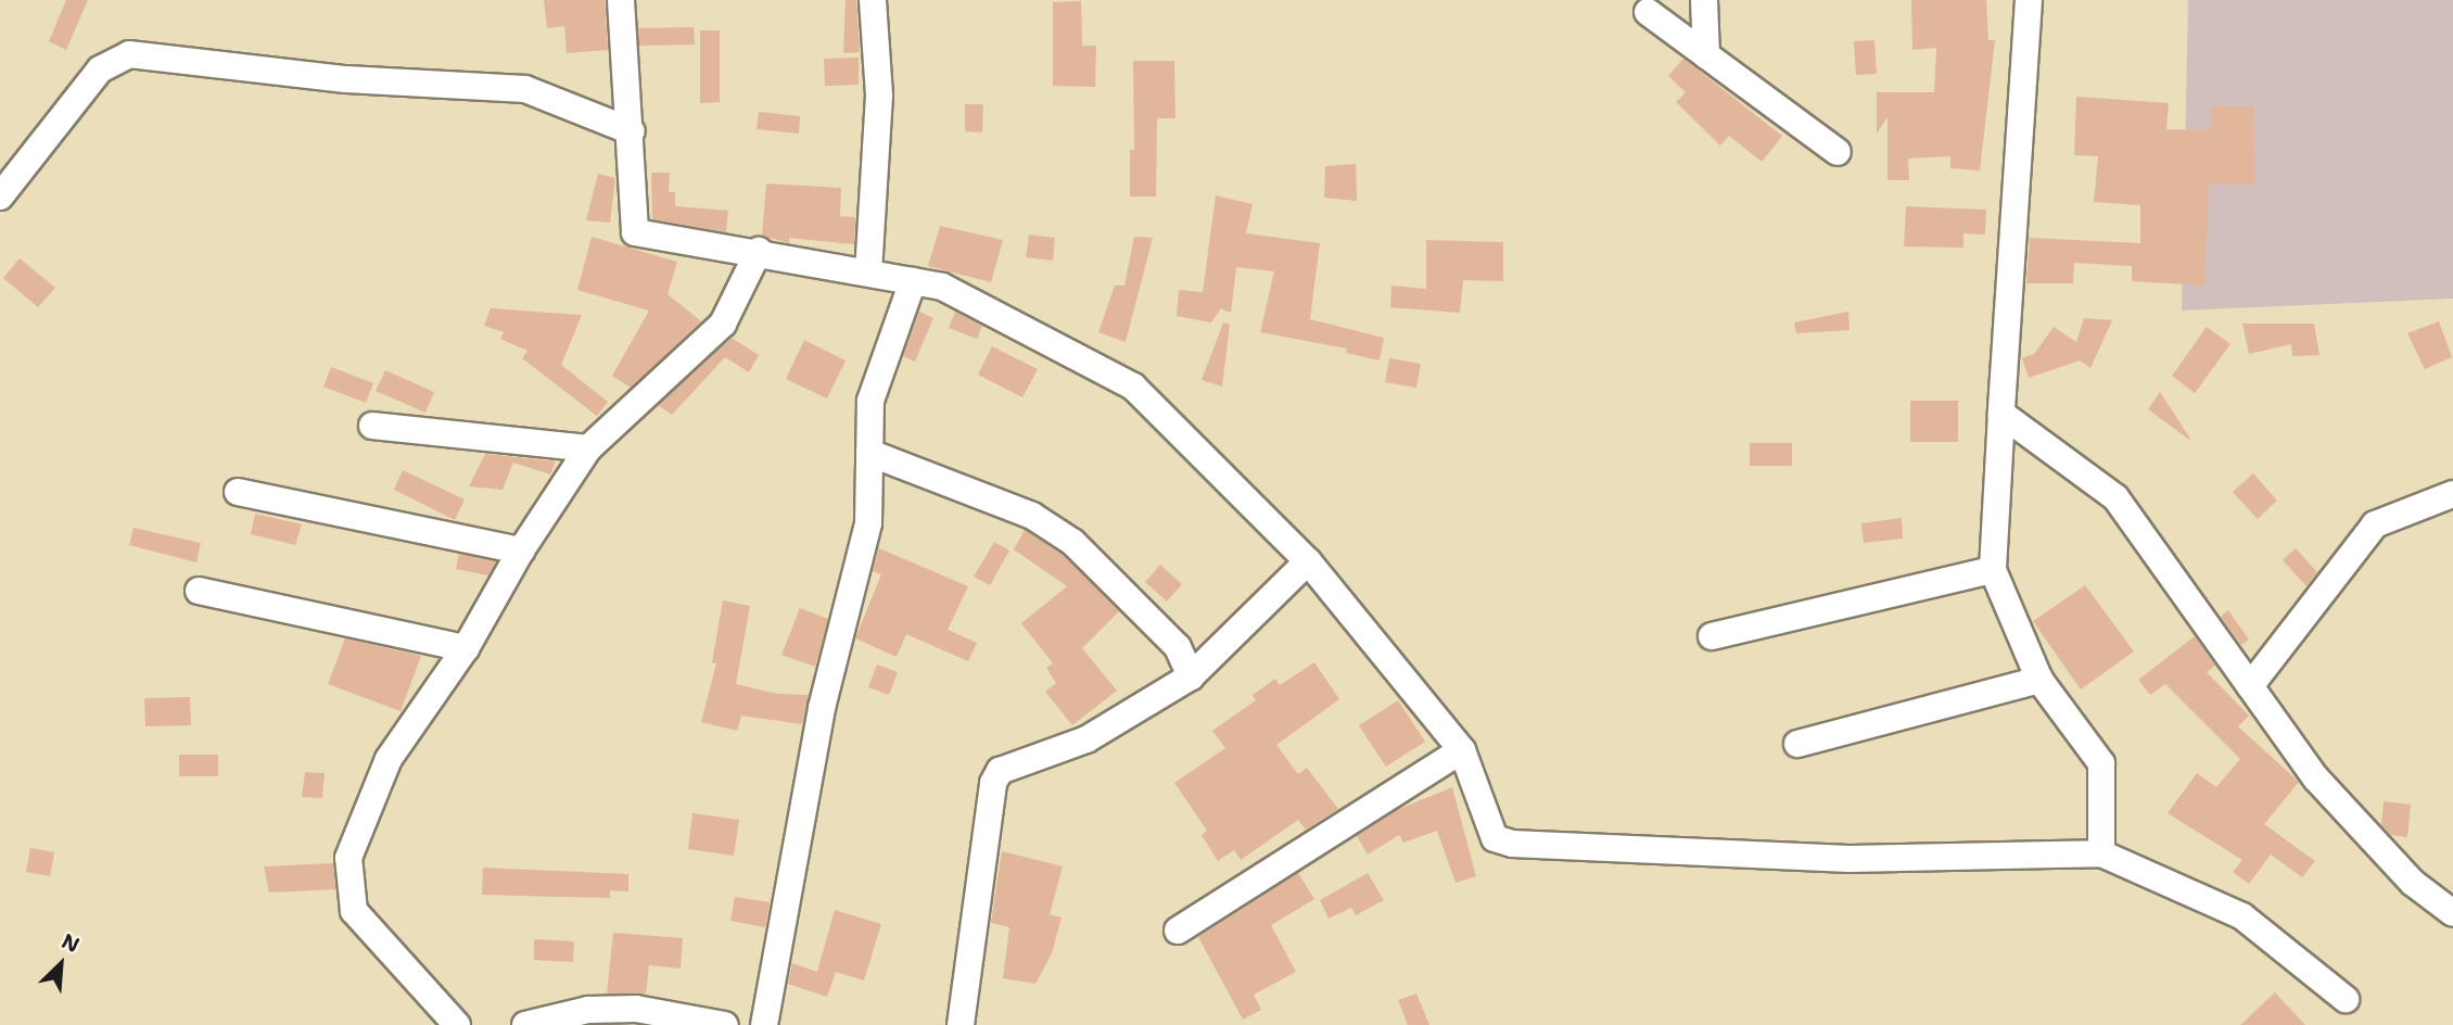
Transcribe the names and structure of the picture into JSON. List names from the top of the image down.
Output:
{
  "north": "top right"
}
